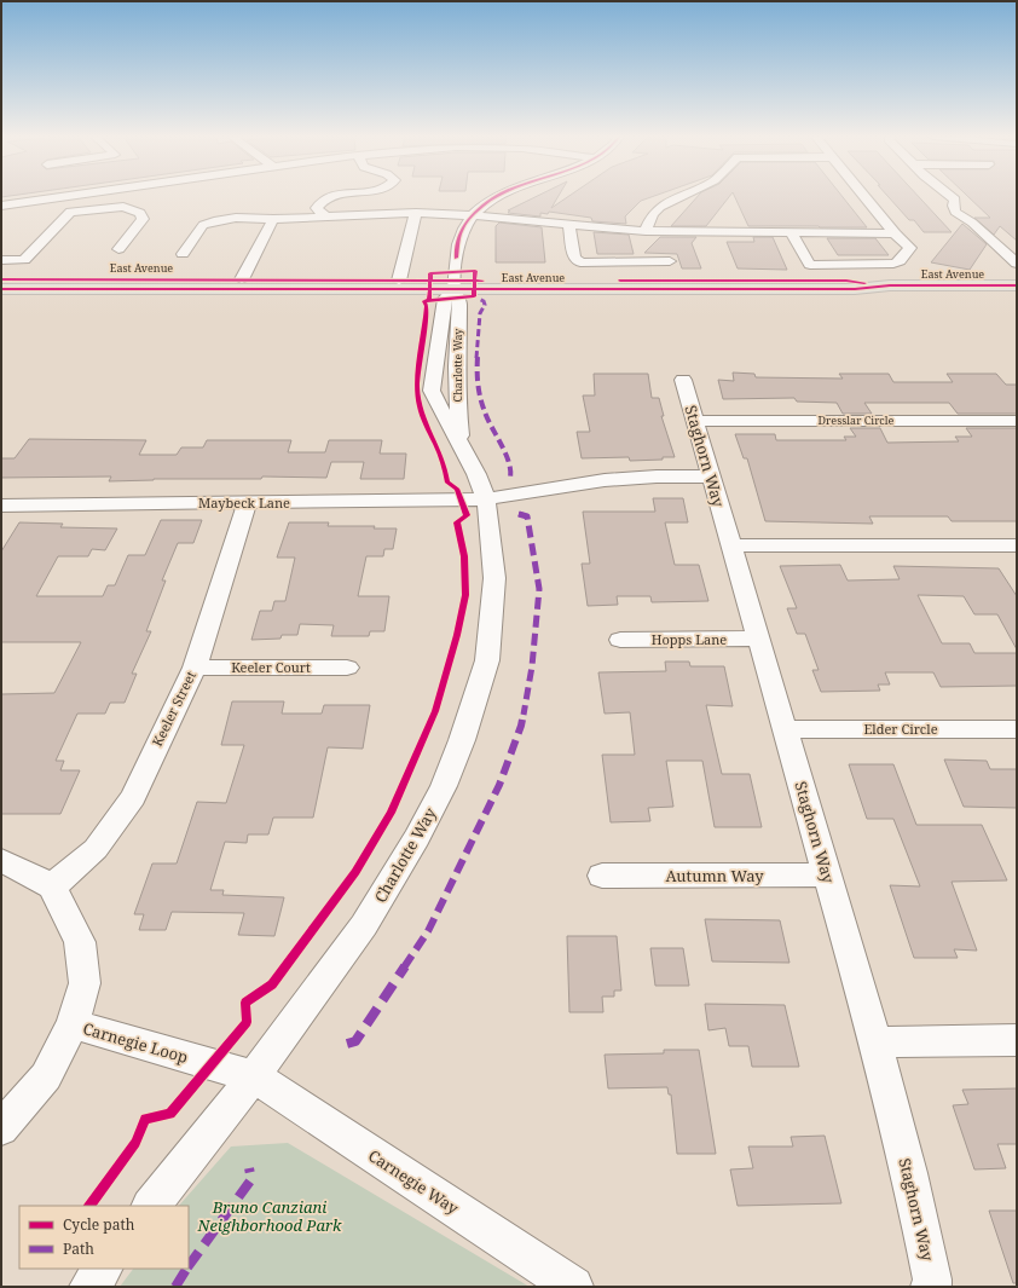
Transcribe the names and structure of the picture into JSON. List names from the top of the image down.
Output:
{
  "streets": {
    "main road": ["East Avenue"],
    "street": [
      "Charlotte Way",
      "Dresslar Circle",
      "Staghorn Way",
      "Maybeck Lane",
      "Hopps Lane",
      "Keeler Court",
      "Keeler Street",
      "Elder Circle",
      "Autumn Way",
      "Carnegie Loop",
      "Carnegie Way"
    ]
  },
  "crossings": [
    ["East Avenue", "Charlotte Way"],
    ["Charlotte Way", "Maybeck Lane"],
    ["Charlotte Way", "Carnegie Loop"],
    ["Charlotte Way", "Carnegie Way"],
    ["Dresslar Circle", "Staghorn Way"],
    ["Staghorn Way", "Maybeck Lane"],
    ["Staghorn Way", "Hopps Lane"],
    ["Staghorn Way", "Elder Circle"],
    ["Staghorn Way", "Autumn Way"],
    ["Maybeck Lane", "Keeler Street"],
    ["Keeler Court", "Keeler Street"],
    ["Keeler Street", "Carnegie Loop"],
    ["Carnegie Loop", "Carnegie Way"]
  ],
  "parks": ["Bruno Canziani Neighborhood Park"],
  "legend": ["Cycle path", "Path"]
}
